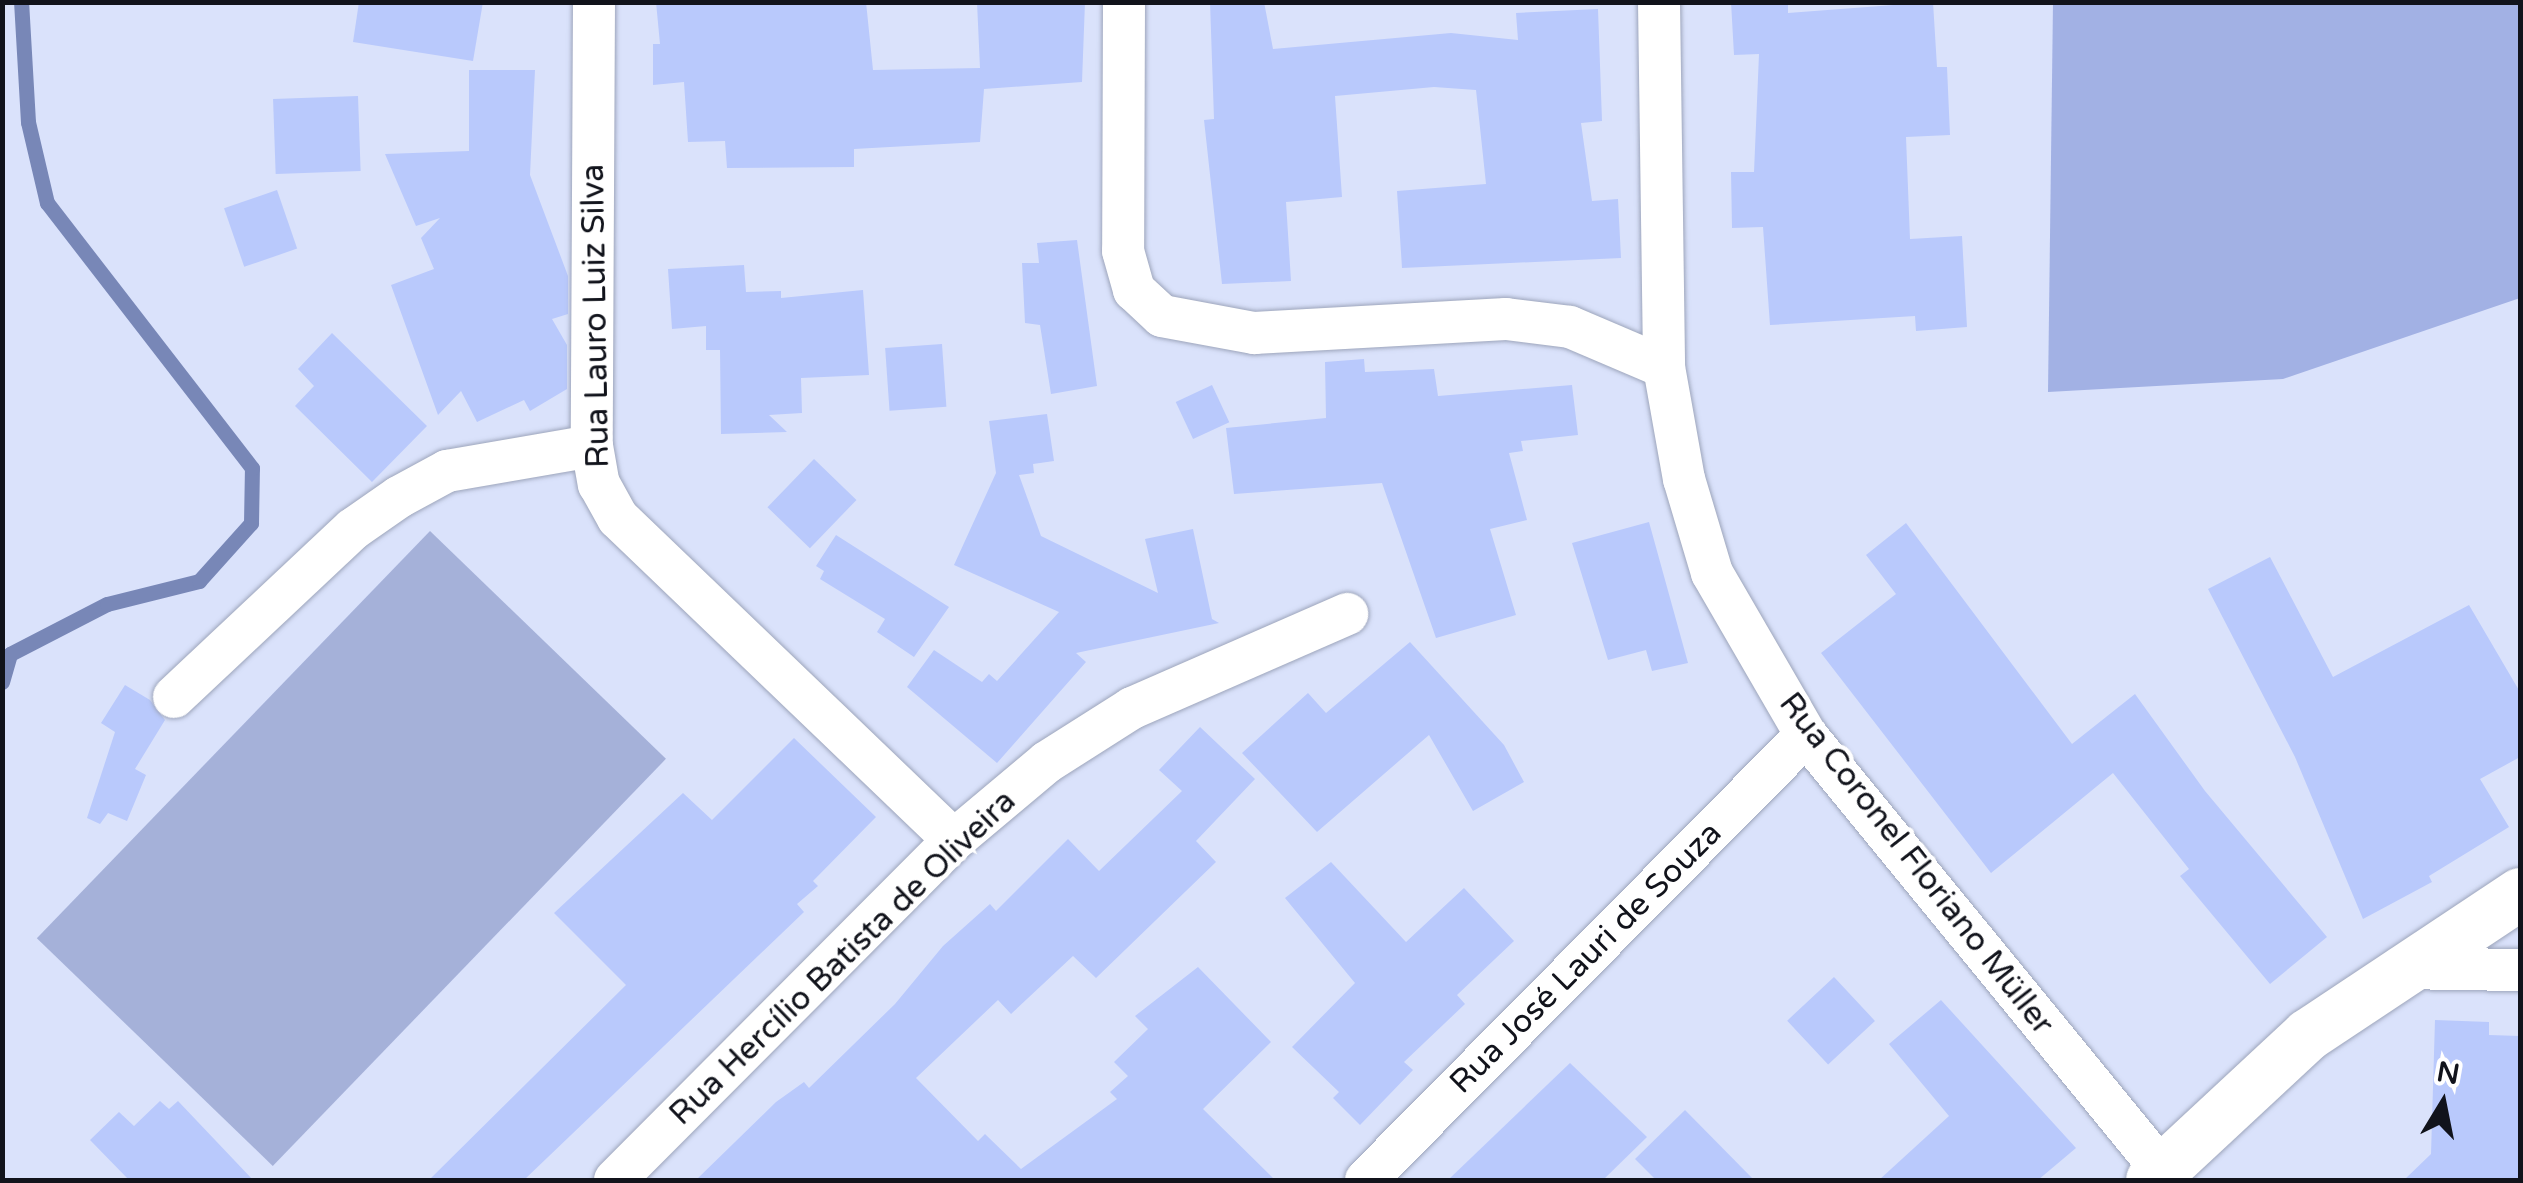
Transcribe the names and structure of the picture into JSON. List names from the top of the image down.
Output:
{
  "streets": {
    "street": [
      "Rua Lauro Luiz Silva",
      "Rua Coronel Floriano Müller",
      "Rua Hercílio Batista de Oliveira",
      "Rua José Lauri de Souza"
    ]
  },
  "crossings": [
    ["Rua Lauro Luiz Silva", "Rua Hercílio Batista de Oliveira"],
    ["Rua Coronel Floriano Müller", "Rua José Lauri de Souza"]
  ],
  "north": "top"
}
